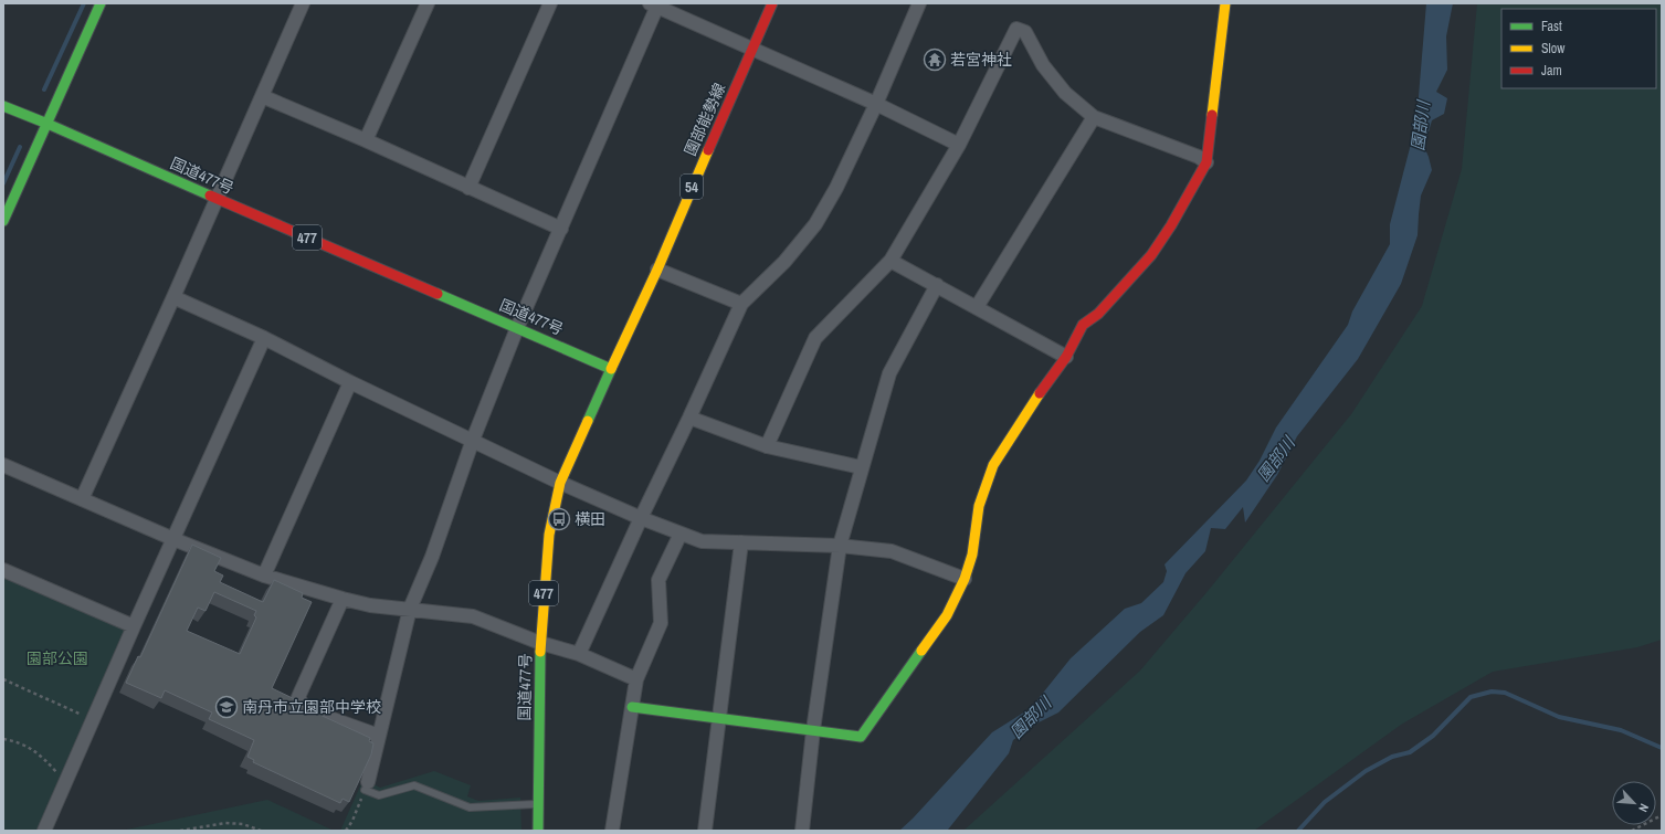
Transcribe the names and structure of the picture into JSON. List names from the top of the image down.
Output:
{
  "streets": {
    "main road": [
      "園部能勢線",
      "国道477号",
      "54",
      "477"
    ]
  },
  "crossings": [
    ["園部能勢線", "国道477号"]
  ],
  "water": ["園部川"],
  "parks": ["園部公園"],
  "places": {
    "temple": ["若宮神社"],
    "bus stop": ["横田"],
    "school or university": ["南丹市立園部中学校"]
  },
  "legend": ["Fast", "Slow", "Jam"],
  "north": "bottom right"
}
